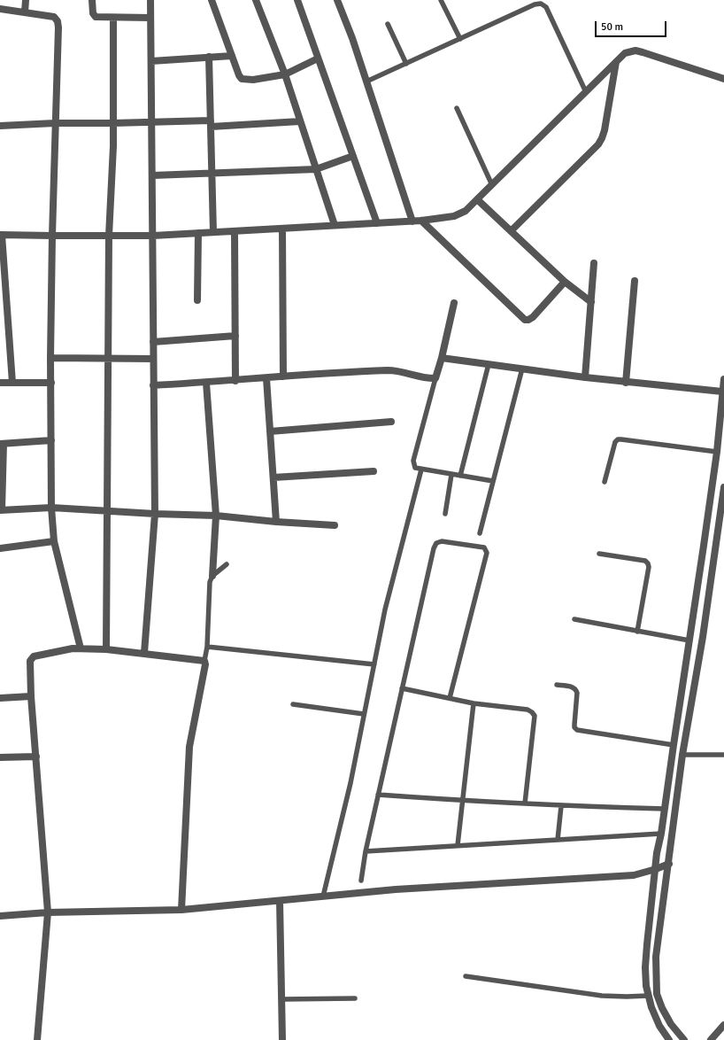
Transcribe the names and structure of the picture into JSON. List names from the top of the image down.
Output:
{
  "scale_bar": "50 m"
}
